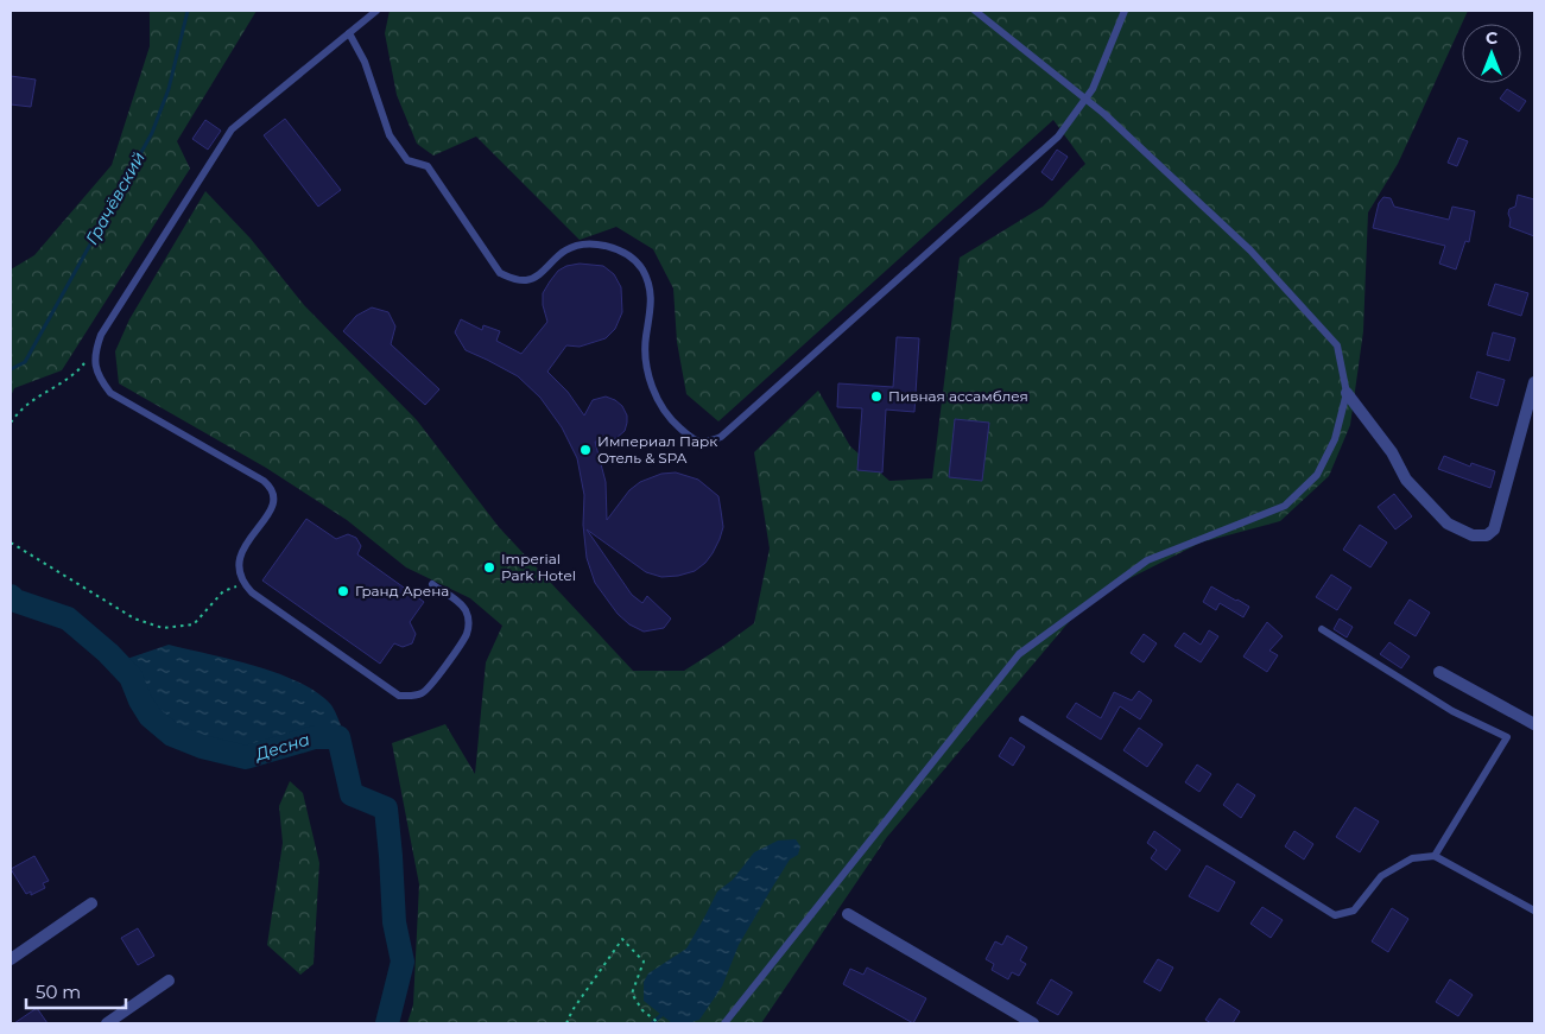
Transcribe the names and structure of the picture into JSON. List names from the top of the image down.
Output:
{
  "water": ["Грачёвский", "Десна"],
  "places": [
    "Пивная ассамблея",
    "Империал Парк Отель & SPA",
    "Imperial Park Hotel",
    "Гранд Арена"
  ],
  "scale_bar": "50 m",
  "north": "top"
}
